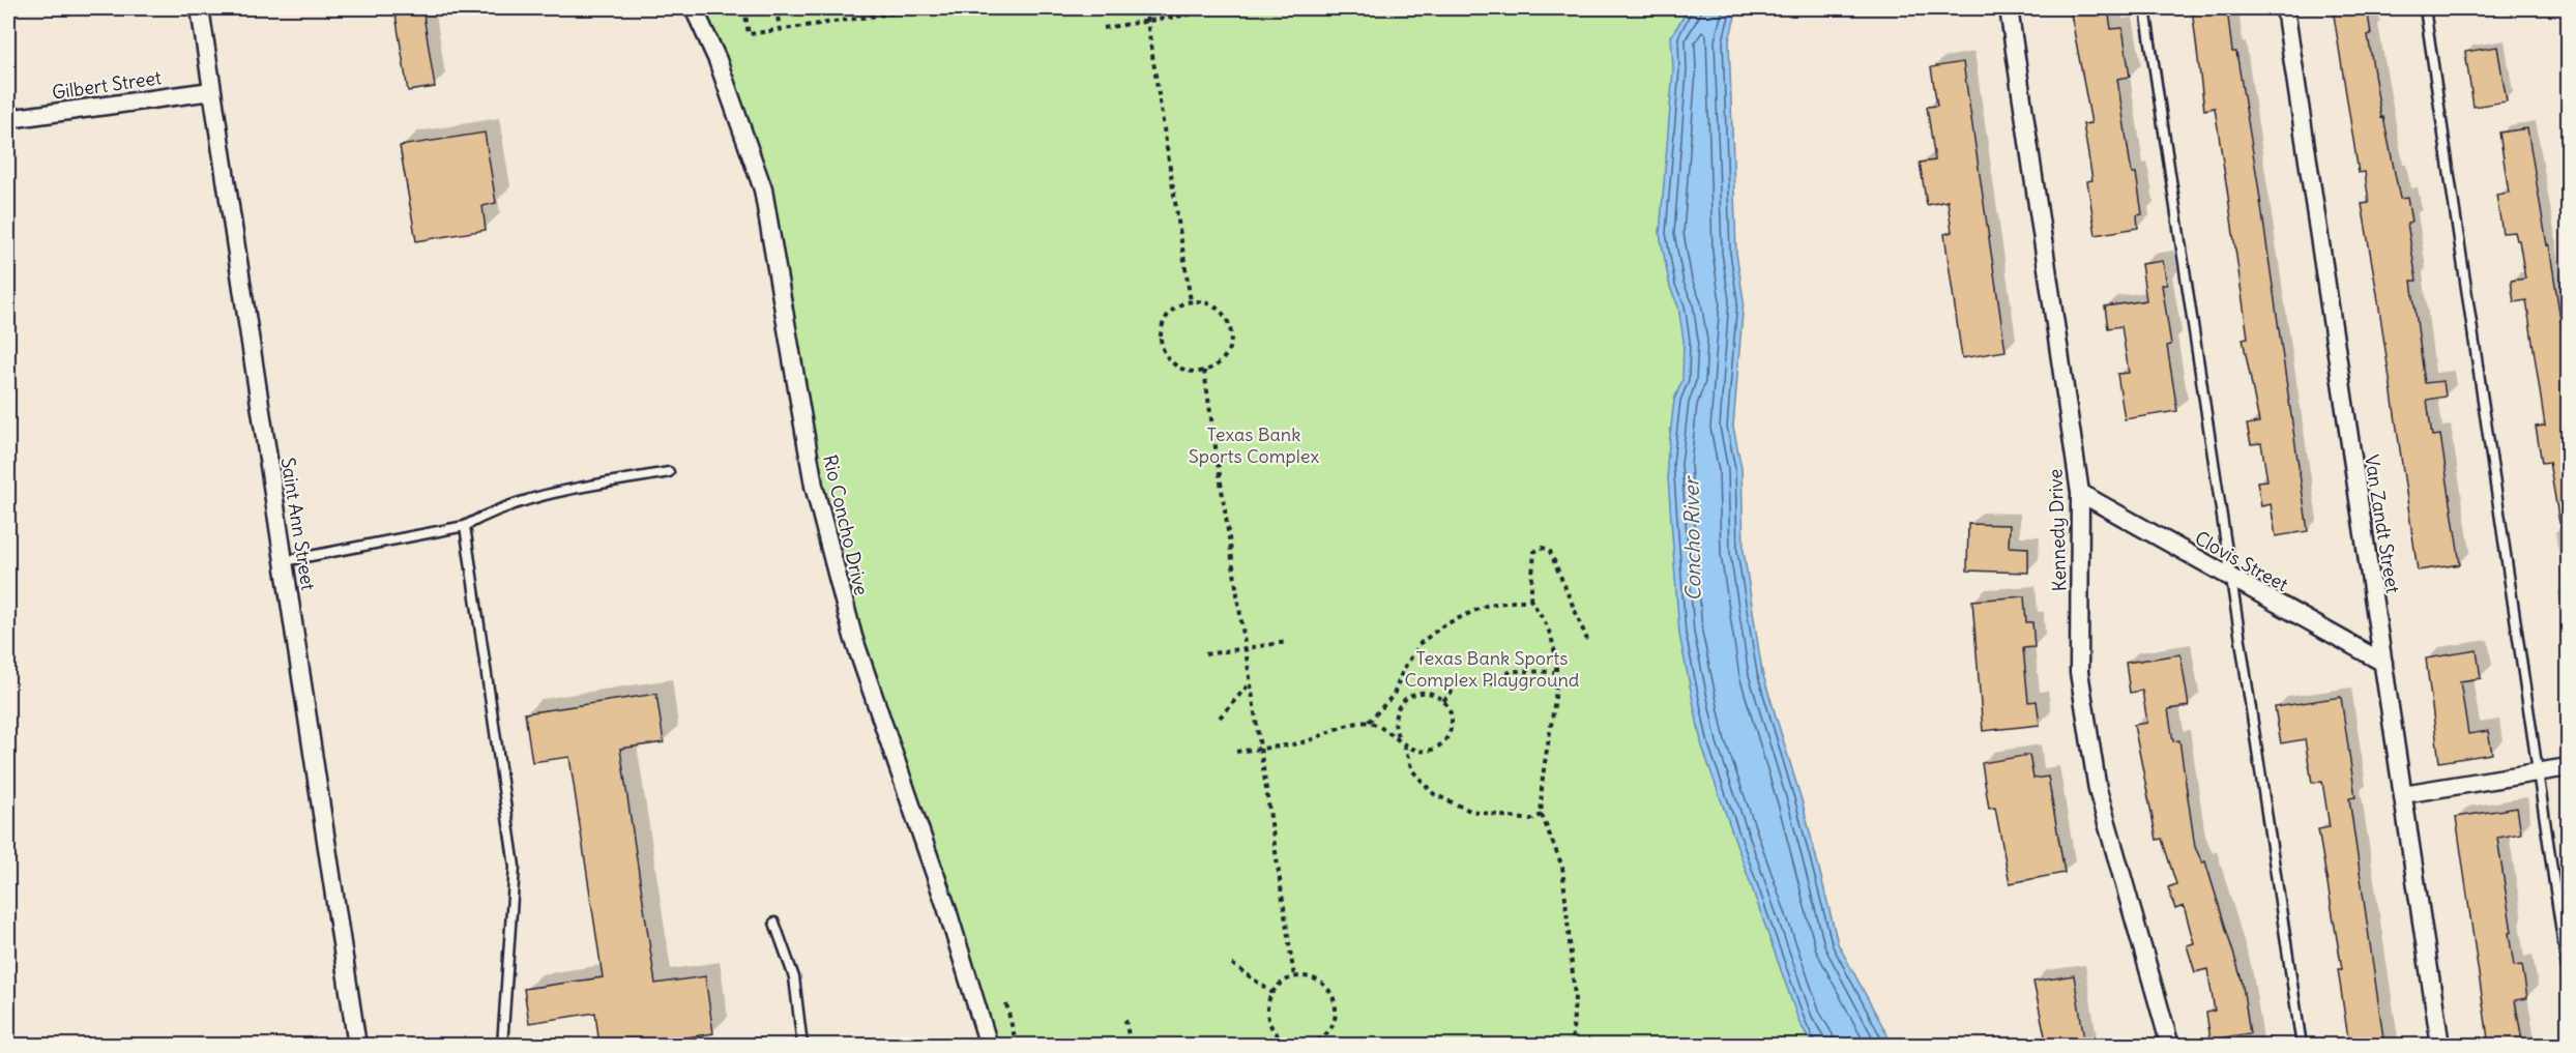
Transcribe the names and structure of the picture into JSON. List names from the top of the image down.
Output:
{
  "streets": {
    "street": [
      "Gilbert Street",
      "Saint Ann Street",
      "Van Zandt Street",
      "Rio Concho Drive",
      "Kennedy Drive",
      "Clovis Street"
    ]
  },
  "crossings": [
    ["Gilbert Street", "Saint Ann Street"],
    ["Van Zandt Street", "Clovis Street"],
    ["Kennedy Drive", "Clovis Street"]
  ],
  "water": ["Concho River"],
  "parks": ["Texas Bank Sports Complex", "Texas Bank Sports Complex Playground"]
}
